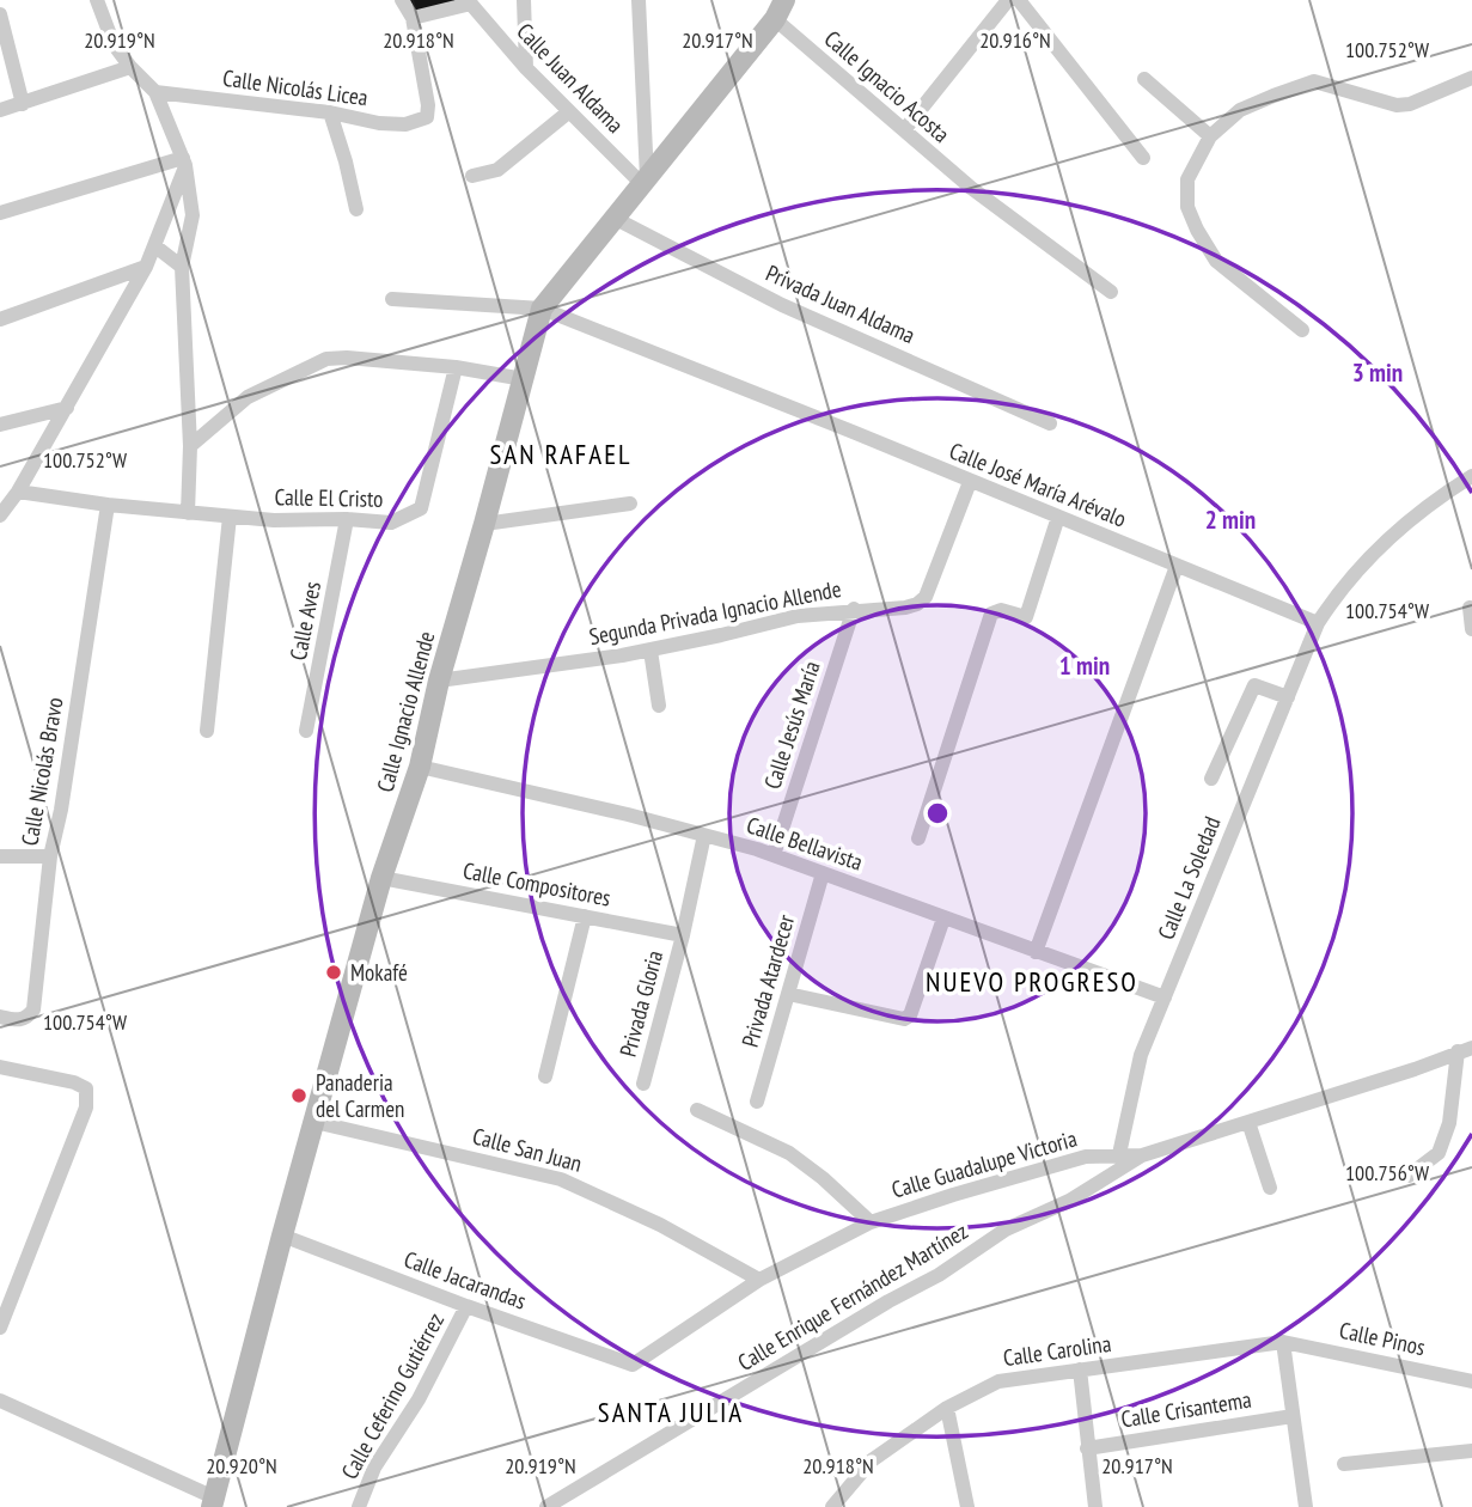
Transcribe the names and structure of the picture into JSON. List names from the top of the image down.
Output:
{
  "streets": {
    "street": [
      "Calle Juan Aldama",
      "Calle Ignacio Acosta",
      "Calle Nicolás Licea",
      "Privada Juan Aldama",
      "Calle José María Arévalo",
      "Calle El Cristo",
      "Segunda Privada Ignacio Allende",
      "Calle Aves",
      "Calle Ignacio Allende",
      "Calle Jesús María",
      "Calle Nicolás Bravo",
      "Calle Bellavista",
      "Calle La Soledad",
      "Calle Compositores",
      "Privada Atardecer",
      "Privada Gloria",
      "Calle San Juan",
      "Calle Guadalupe Victoria",
      "Calle Jacarandas",
      "Calle Enrique Fernández Martínez",
      "Calle Pinos",
      "Calle Carolina",
      "Calle Ceferino Gutiérrez",
      "Calle Crisantema"
    ]
  },
  "crossings": [
    ["Calle Juan Aldama", "Calle Ignacio Allende"],
    ["Calle Ignacio Acosta", "Calle Ignacio Allende"],
    ["Privada Juan Aldama", "Calle Ignacio Allende"],
    ["Calle José María Arévalo", "Segunda Privada Ignacio Allende"],
    ["Calle José María Arévalo", "Calle Ignacio Allende"],
    ["Calle José María Arévalo", "Calle La Soledad"],
    ["Calle El Cristo", "Calle Aves"],
    ["Calle El Cristo", "Calle Nicolás Bravo"],
    ["Segunda Privada Ignacio Allende", "Calle Ignacio Allende"],
    ["Segunda Privada Ignacio Allende", "Calle Jesús María"],
    ["Calle Ignacio Allende", "Calle Bellavista"],
    ["Calle Ignacio Allende", "Calle Compositores"],
    ["Calle Ignacio Allende", "Calle San Juan"],
    ["Calle Ignacio Allende", "Calle Jacarandas"],
    ["Calle Jesús María", "Calle Bellavista"],
    ["Calle Bellavista", "Calle La Soledad"],
    ["Calle Bellavista", "Privada Atardecer"],
    ["Calle Bellavista", "Privada Gloria"],
    ["Calle La Soledad", "Calle Guadalupe Victoria"],
    ["Calle Compositores", "Privada Gloria"],
    ["Calle San Juan", "Calle Guadalupe Victoria"],
    ["Calle Guadalupe Victoria", "Calle Jacarandas"],
    ["Calle Guadalupe Victoria", "Calle Enrique Fernández Martínez"],
    ["Calle Jacarandas", "Calle Ceferino Gutiérrez"],
    ["Calle Pinos", "Calle Carolina"]
  ],
  "districts": ["SAN RAFAEL", "NUEVO PROGRESO", "SANTA JULIA"],
  "places": ["Mokafé", "Panaderia del Carmen"],
  "coordinates": [
    "20.919°N",
    "20.918°N",
    "20.917°N",
    "20.916°N",
    "100.752°W",
    "100.754°W",
    "100.756°W",
    "20.920°N"
  ],
  "rings": ["3 min", "2 min", "1 min"]
}
